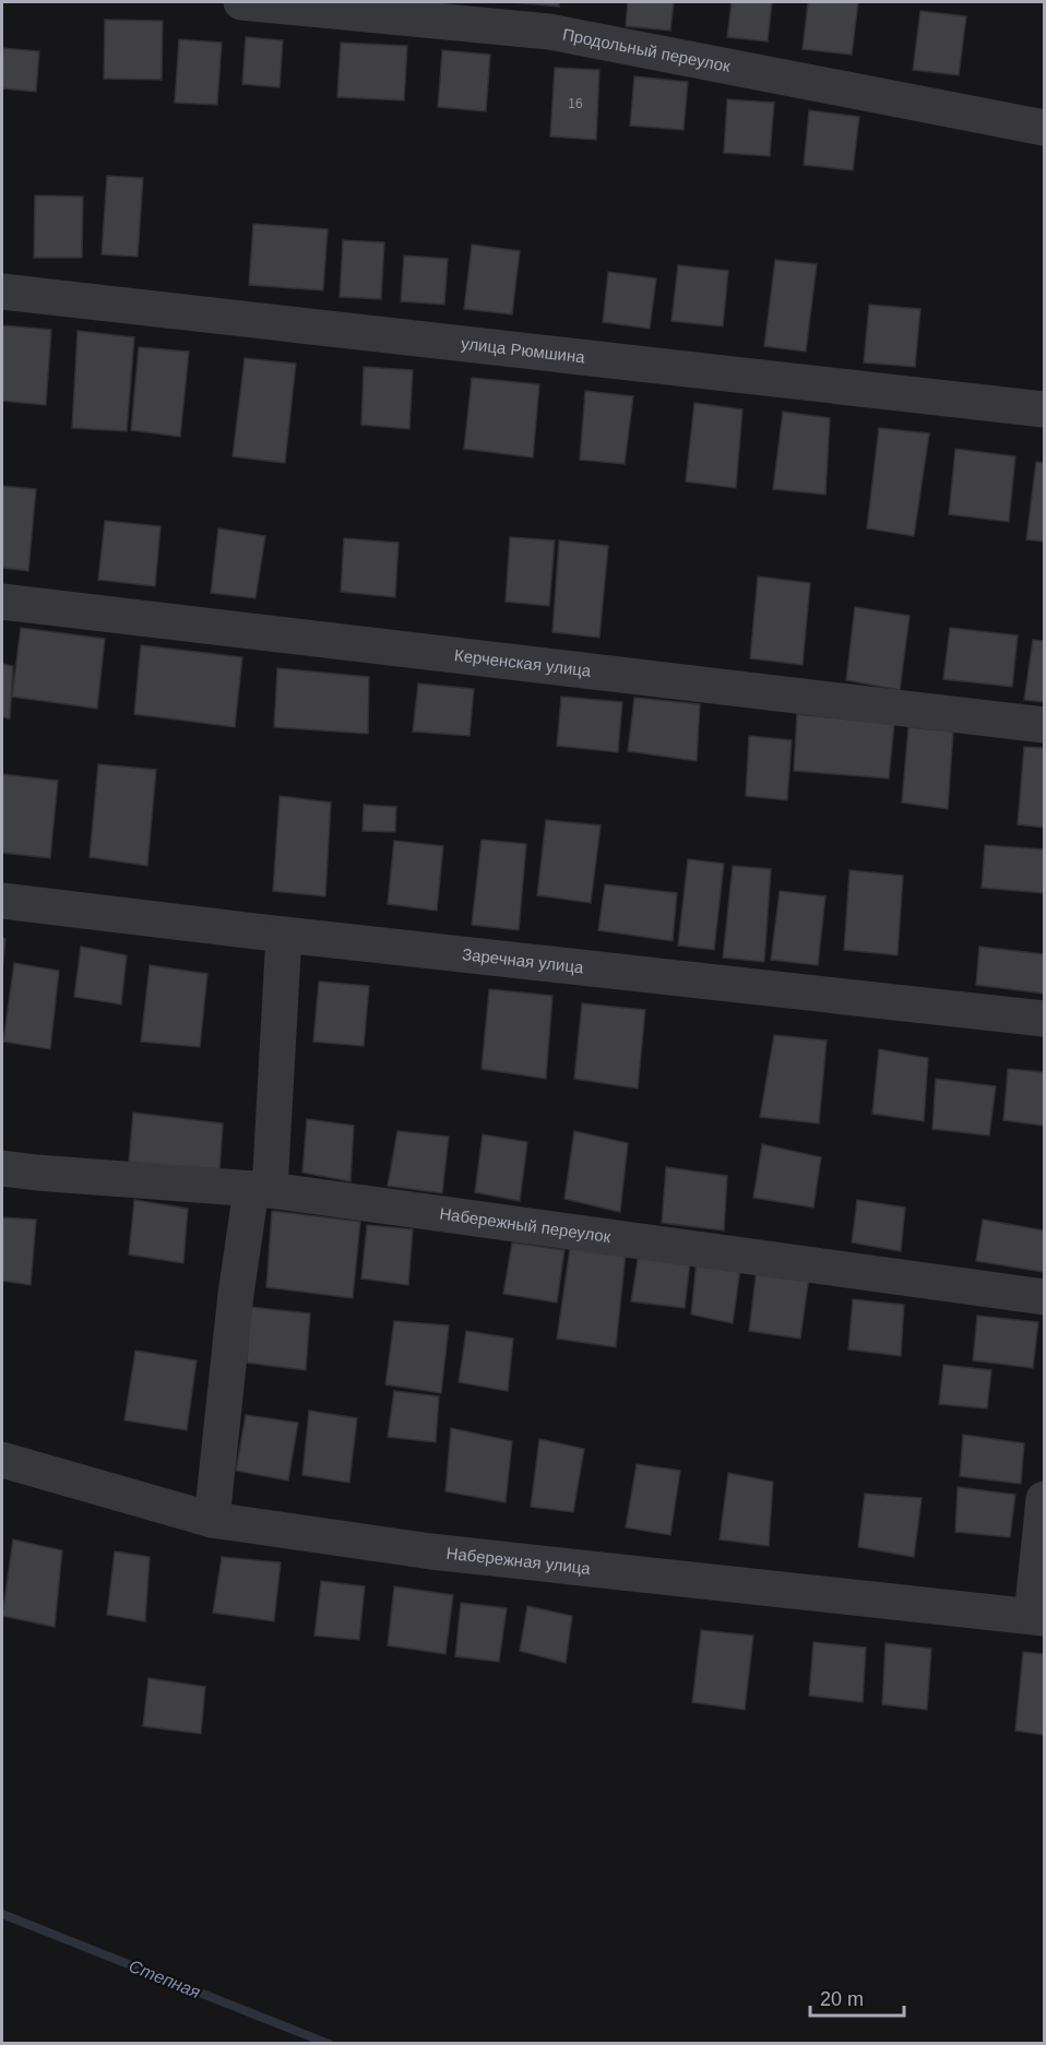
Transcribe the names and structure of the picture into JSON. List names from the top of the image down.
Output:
{
  "streets": {
    "street": [
      "Продольный переулок",
      "улица Рюмшина",
      "Керченская улица",
      "Заречная улица",
      "Набережный переулок",
      "Набережная улица"
    ]
  },
  "water": ["Степная"],
  "house_numbers": ["16"],
  "scale_bar": "20 m"
}
